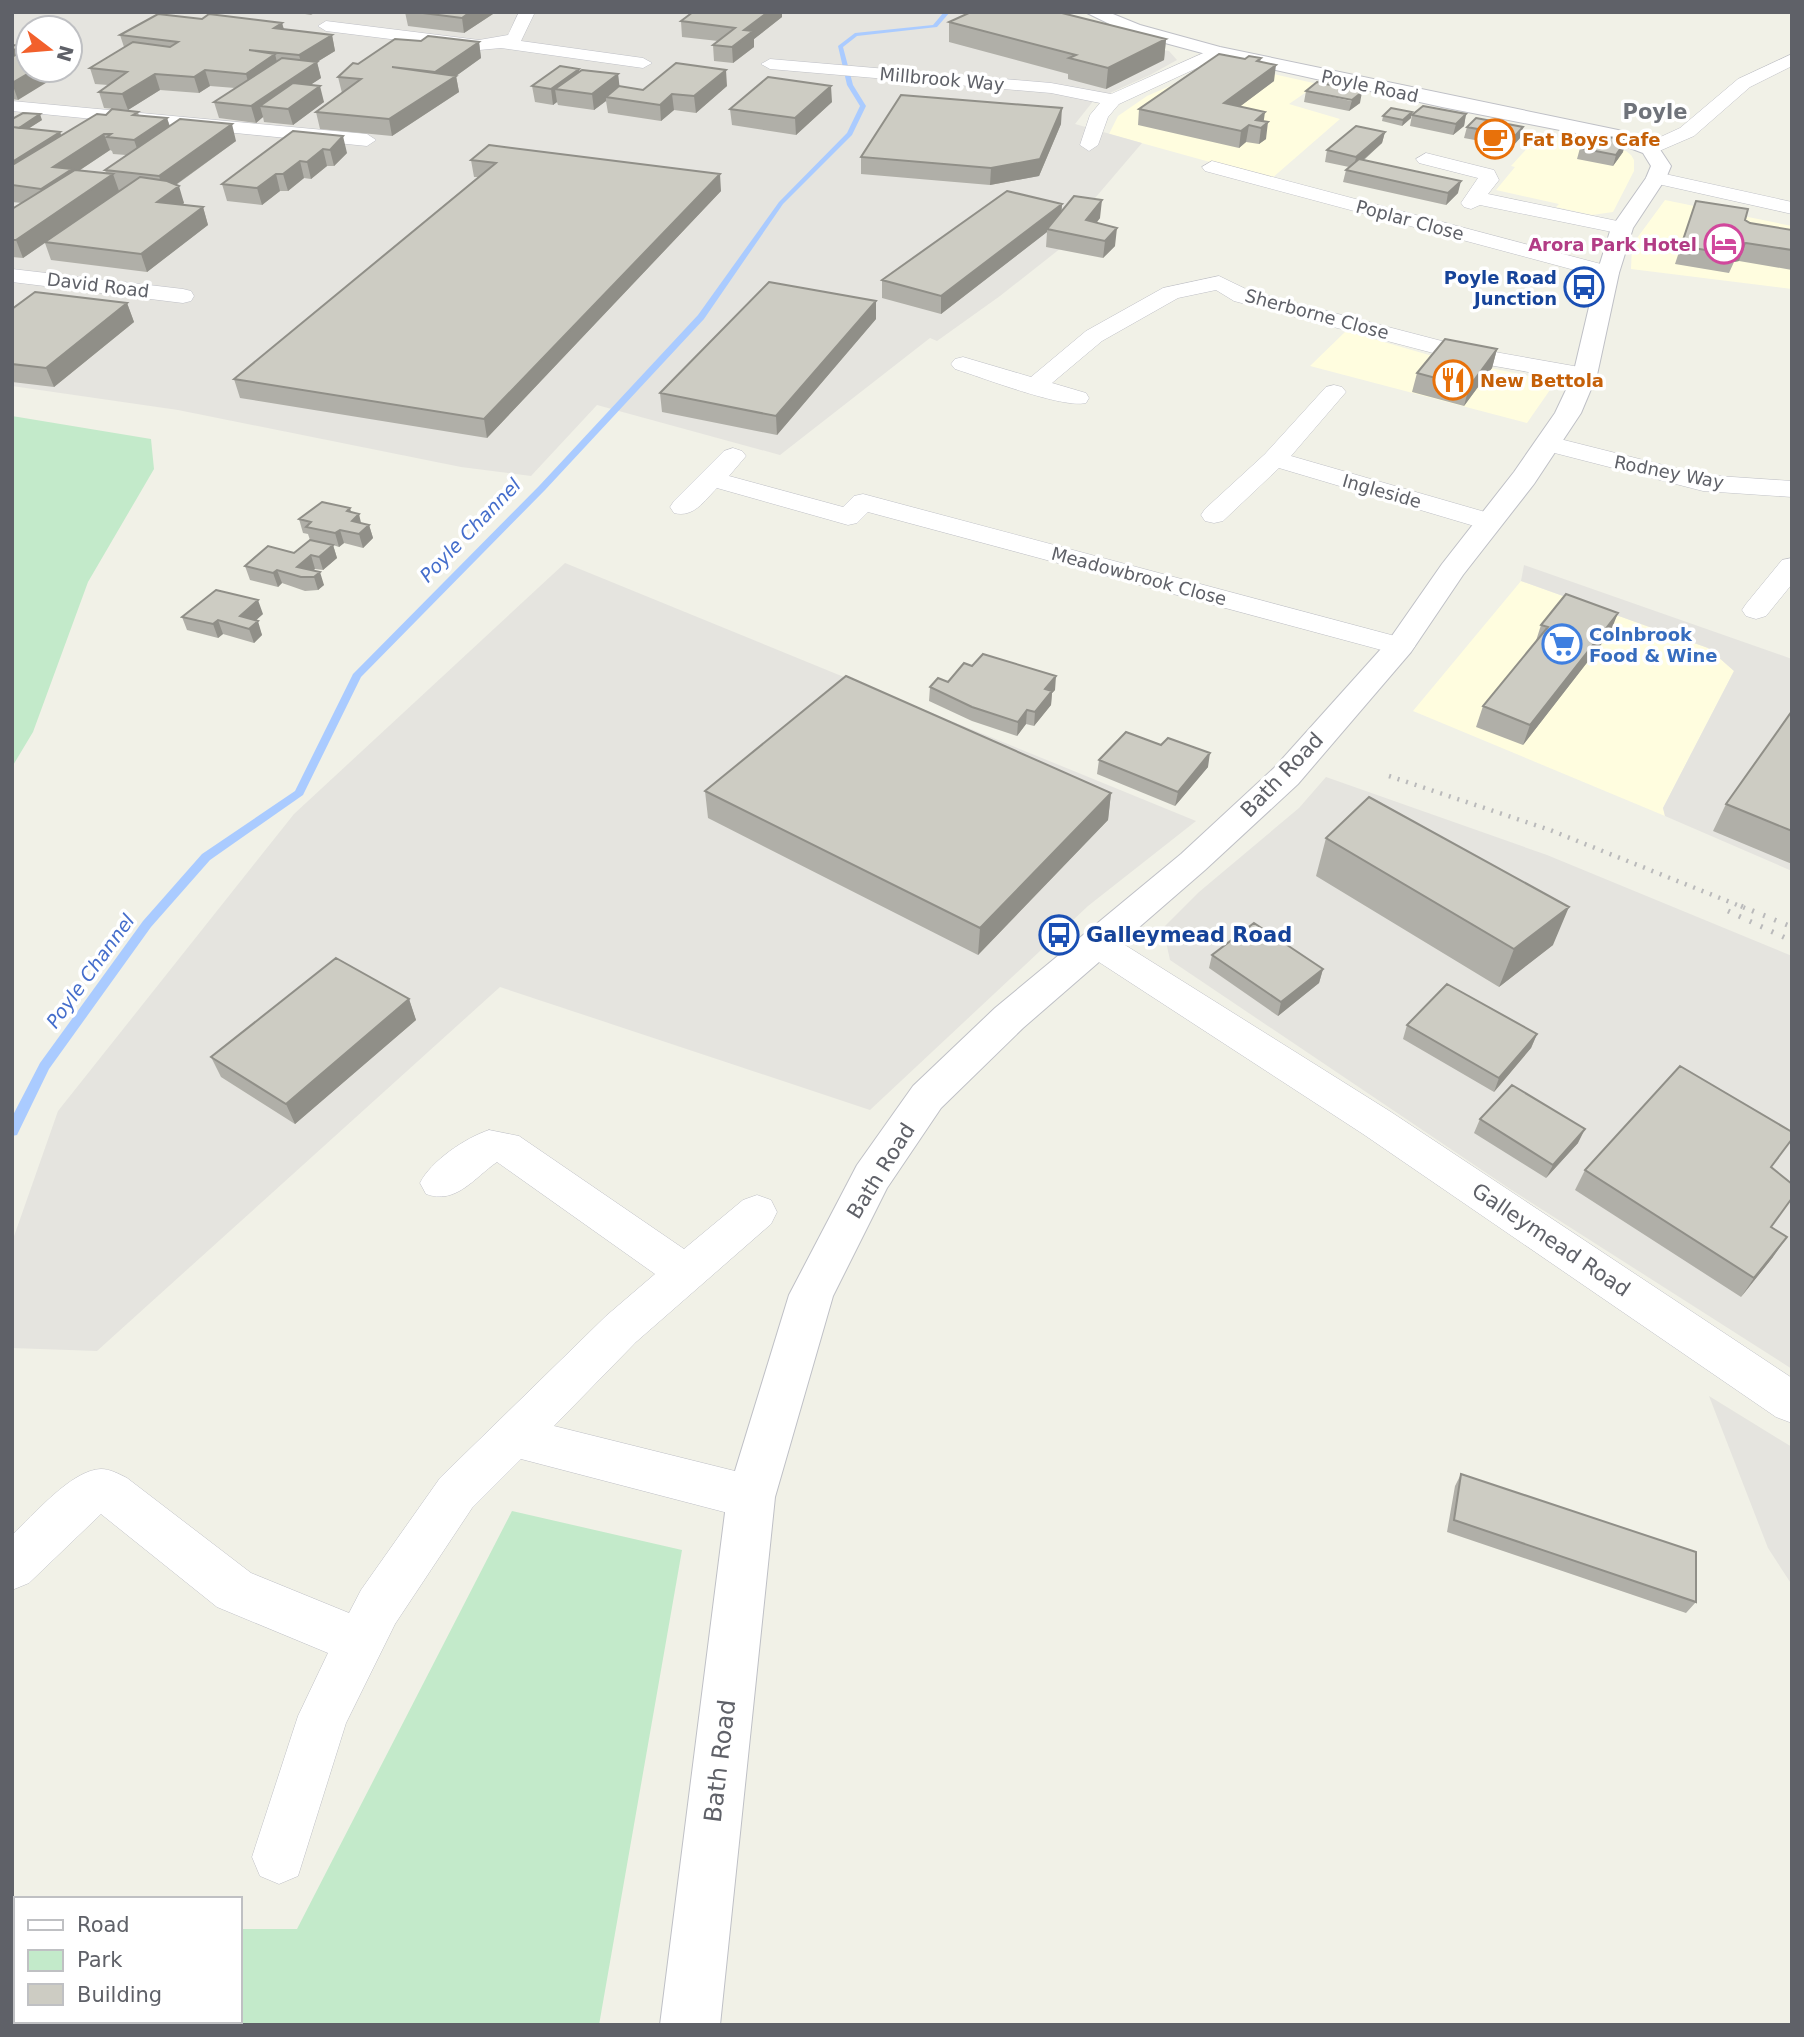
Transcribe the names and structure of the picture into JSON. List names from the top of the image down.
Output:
{
  "streets": {
    "street": [
      "Millbrook Way",
      "Poyle Road",
      "Poplar Close",
      "David Road",
      "Sherborne Close",
      "Rodney Way",
      "Ingleside",
      "Meadowbrook Close",
      "Bath Road",
      "Galleymead Road"
    ]
  },
  "crossings": [
    ["Poyle Road", "Bath Road"],
    ["Poplar Close", "Bath Road"],
    ["Sherborne Close", "Bath Road"],
    ["Rodney Way", "Bath Road"],
    ["Ingleside", "Bath Road"],
    ["Meadowbrook Close", "Bath Road"],
    ["Bath Road", "Galleymead Road"]
  ],
  "districts": ["Poyle"],
  "water": ["Poyle Channel"],
  "places": {
    "cafe": ["Fat Boys Cafe"],
    "hotel": ["Arora Park Hotel"],
    "bus stop": ["Poyle Road Junction", "Galleymead Road"],
    "restaurant": ["New Bettola"],
    "supermarket": ["Colnbrook Food & Wine"]
  },
  "legend": ["Road", "Park", "Building"],
  "north": "right"
}
